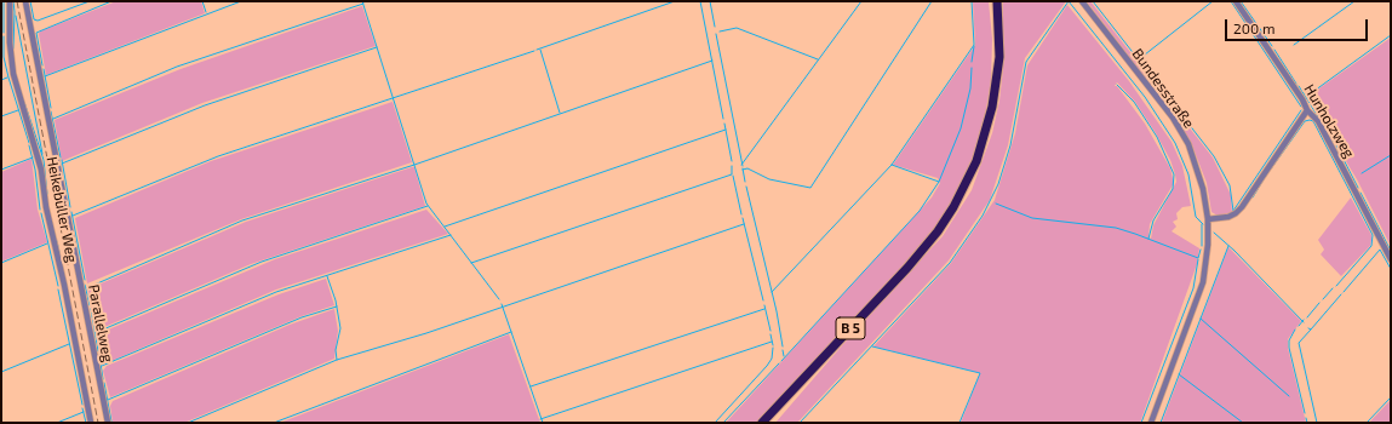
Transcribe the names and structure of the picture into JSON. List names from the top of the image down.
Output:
{
  "streets": {
    "highway": ["B 5"],
    "street": [
      "Bundesstraße",
      "Hunholzweg",
      "Heikebüller Weg",
      "Parallelweg"
    ]
  },
  "scale_bar": "200 m"
}
